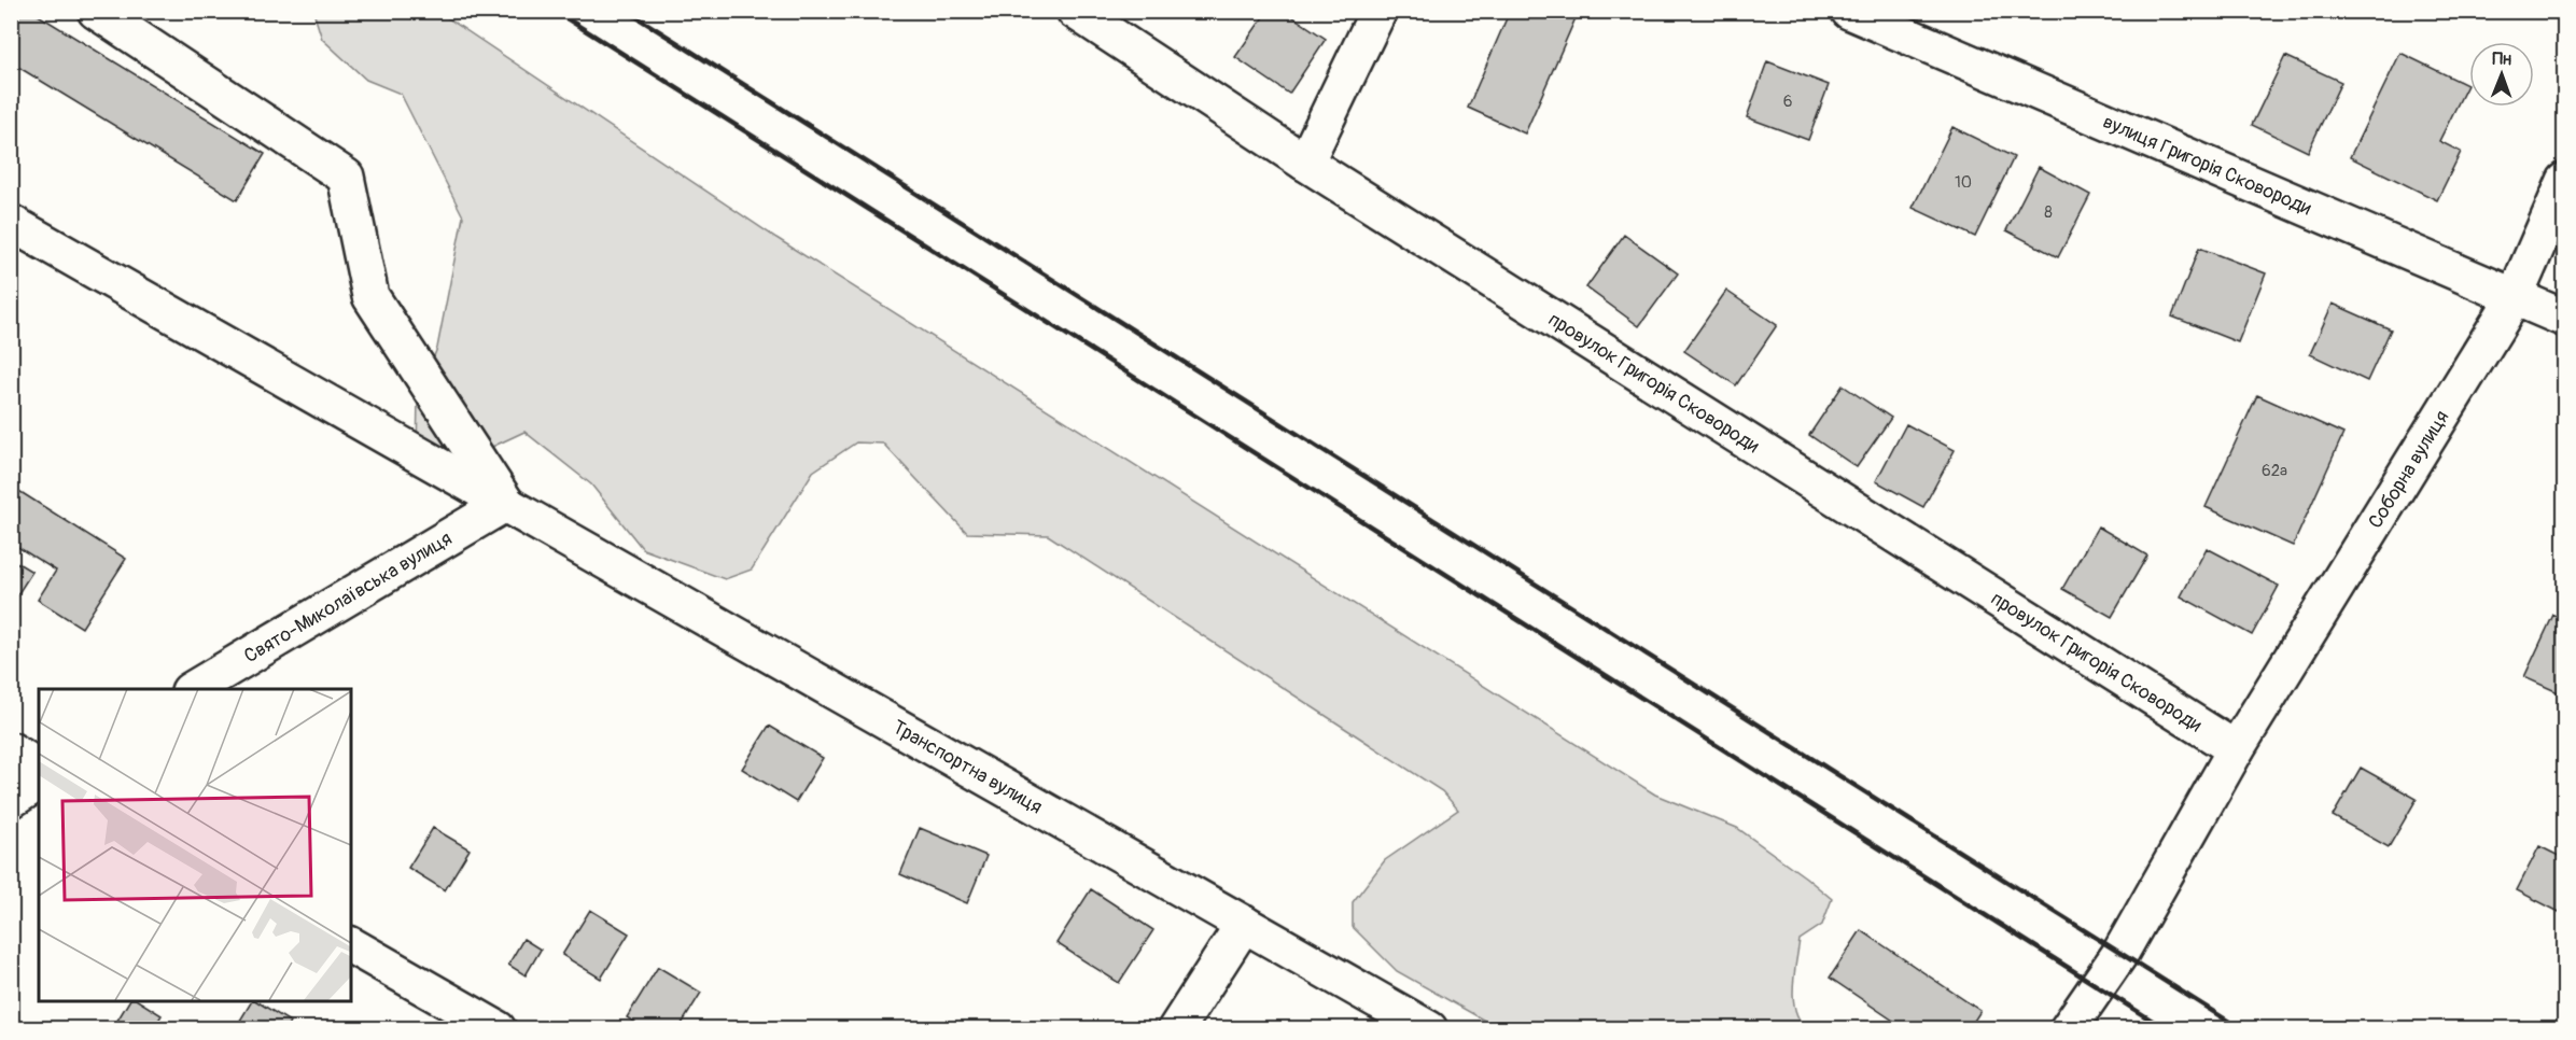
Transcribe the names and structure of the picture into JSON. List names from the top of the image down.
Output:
{
  "streets": {
    "street": [
      "вулиця Григорія Сковороди",
      "провулок Григорія Сковороди",
      "Соборна вулиця",
      "Свято-Миколаївська вулиця",
      "Транспортна вулиця"
    ]
  },
  "crossings": [
    ["вулиця Григорія Сковороди", "Соборна вулиця"],
    ["провулок Григорія Сковороди", "Соборна вулиця"],
    ["Свято-Миколаївська вулиця", "Транспортна вулиця"]
  ],
  "house_numbers": [
    "6",
    "10",
    "8",
    "62а"
  ],
  "north": "top"
}
